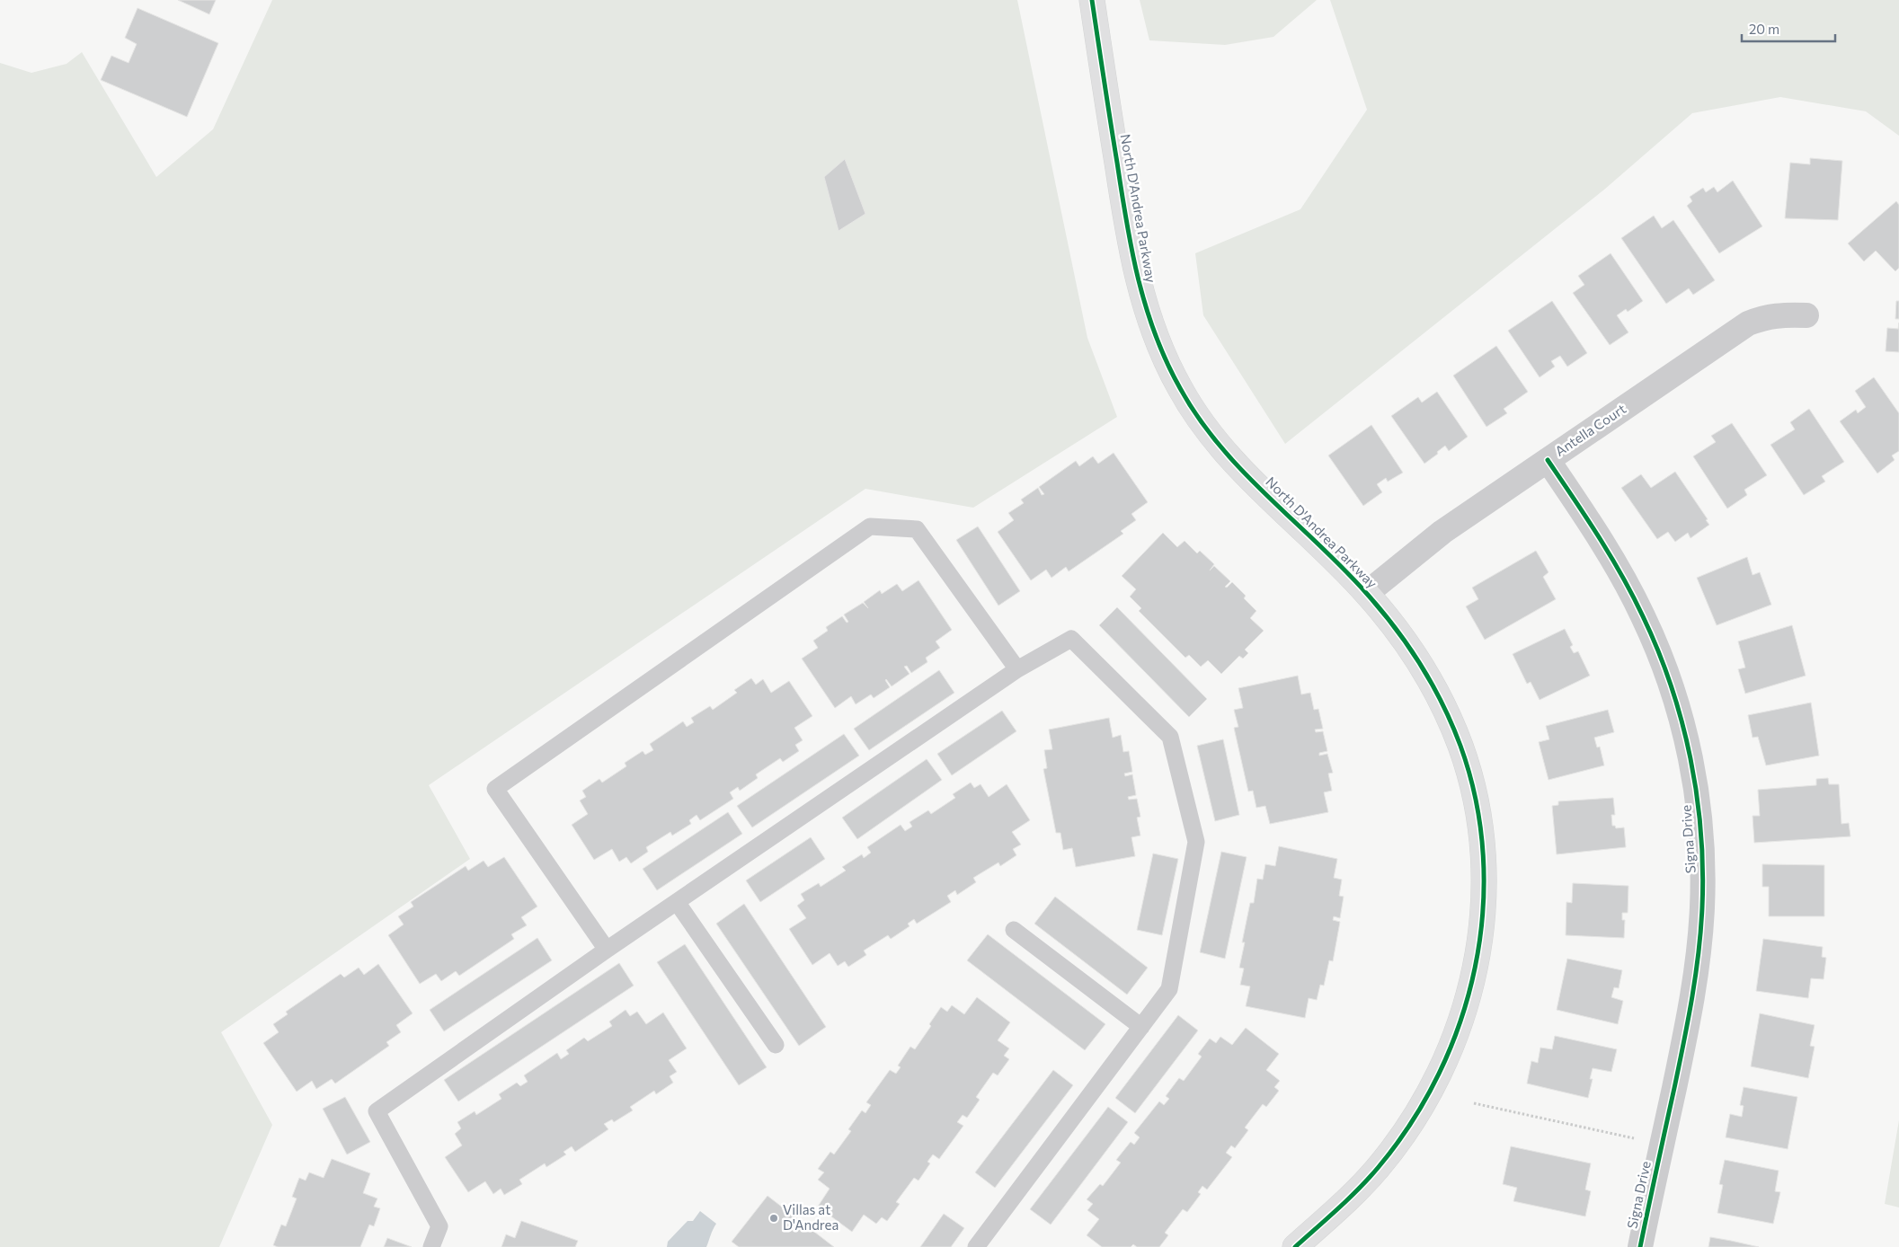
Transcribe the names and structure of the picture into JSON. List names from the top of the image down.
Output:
{
  "streets": {
    "street": ["North D'Andrea Parkway", "Antella Court", "Signa Drive"]
  },
  "crossings": [
    ["North D'Andrea Parkway", "Antella Court"],
    ["Antella Court", "Signa Drive"]
  ],
  "places": ["Villas at D'Andrea"],
  "scale_bar": "20 m"
}
